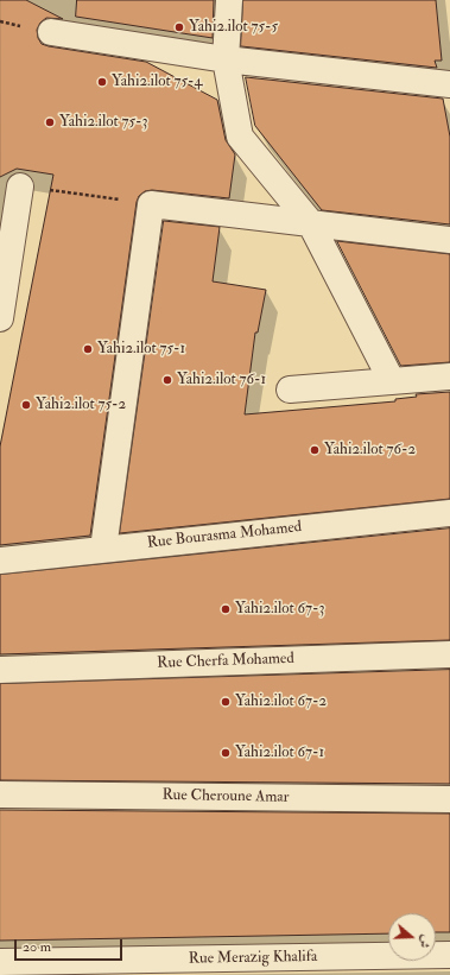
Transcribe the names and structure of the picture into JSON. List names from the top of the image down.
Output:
{
  "streets": {
    "street": [
      "Rue Bourasma Mohamed",
      "Rue Cherfa Mohamed",
      "Rue Cheroune Amar",
      "Rue Merazig Khalifa"
    ]
  },
  "places": [
    "Yahi2.ilot 75-5",
    "Yahi2.ilot 75-4",
    "Yahi2.ilot 75-3",
    "Yahi2.ilot 75-1",
    "Yahi2.ilot 76-1",
    "Yahi2.ilot 75-2",
    "Yahi2.ilot 76-2",
    "Yahi2.ilot 67-3",
    "Yahi2.ilot 67-2",
    "Yahi2.ilot 67-1"
  ],
  "scale_bar": "20 m",
  "north": "right"
}
